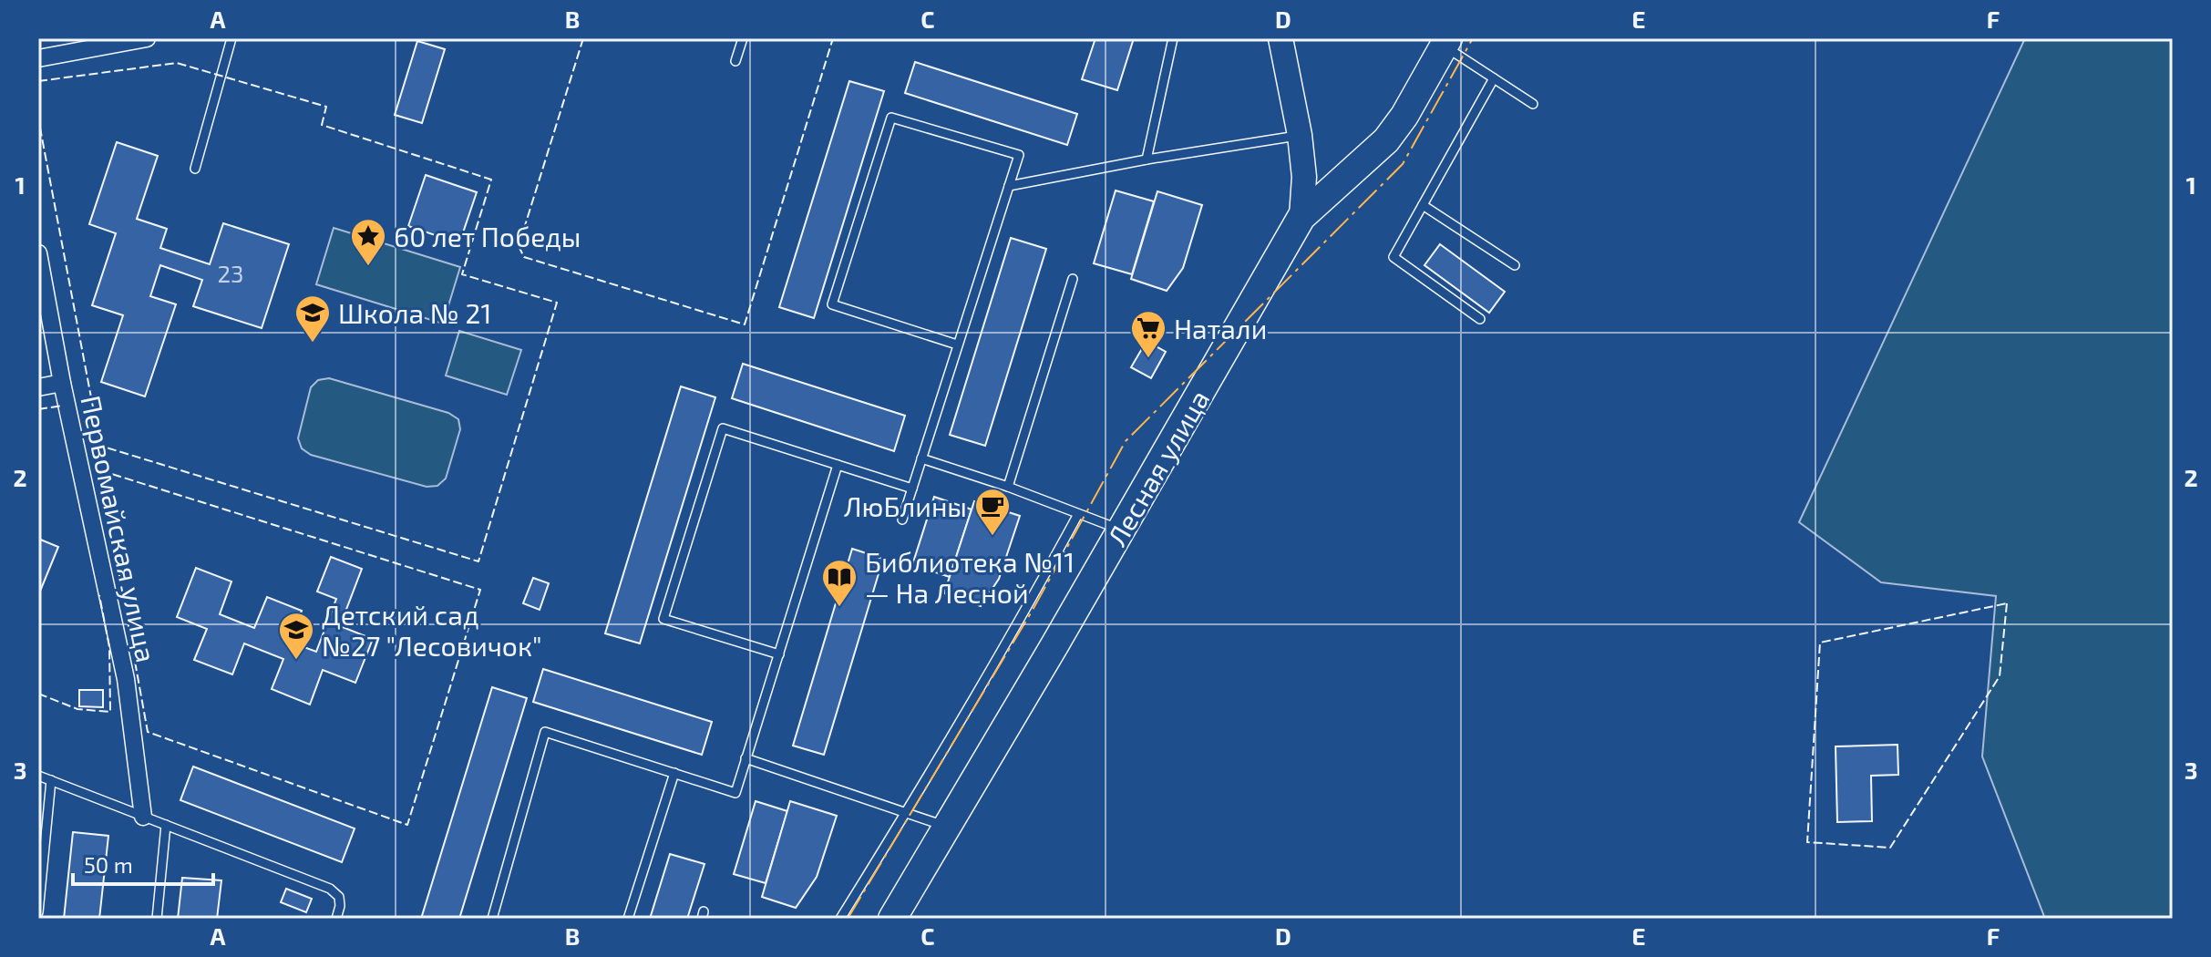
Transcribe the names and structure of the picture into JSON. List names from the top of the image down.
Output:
{
  "streets": {
    "main road": ["Лесная улица"],
    "street": ["Первомайская улица"]
  },
  "places": {
    "place": ["60 лет Победы"],
    "school or university": ["Школа № 21", "Детский сад №27 \"Лесовичок\""],
    "supermarket": ["Натали"],
    "cafe": ["ЛюБлины"],
    "library": ["Библиотека №11 — На Лесной"]
  },
  "house_numbers": ["23"],
  "scale_bar": "50 m",
  "grid": {
    "columns": [
      "A",
      "B",
      "C",
      "D",
      "E",
      "F"
    ],
    "rows": ["1", "2", "3"]
  }
}
